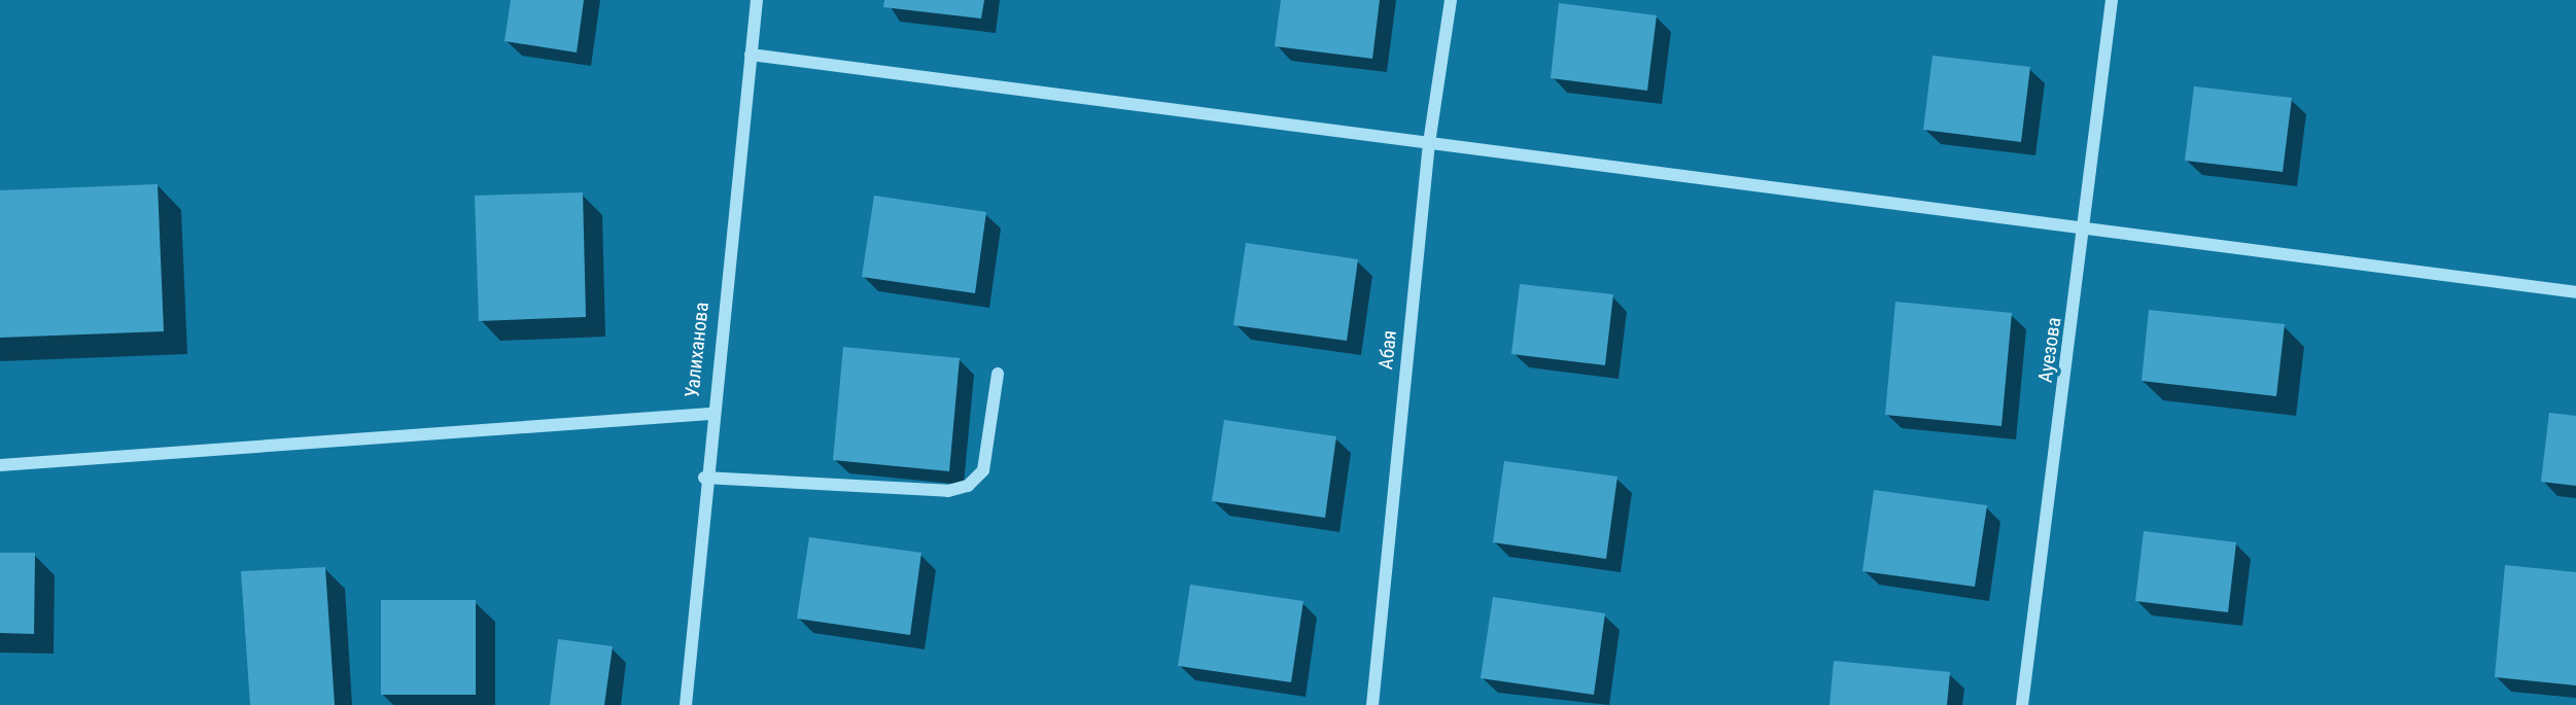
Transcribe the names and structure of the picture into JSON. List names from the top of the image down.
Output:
{
  "streets": {
    "street": ["Уалиханова", "Абая", "Ауезова"]
  }
}
